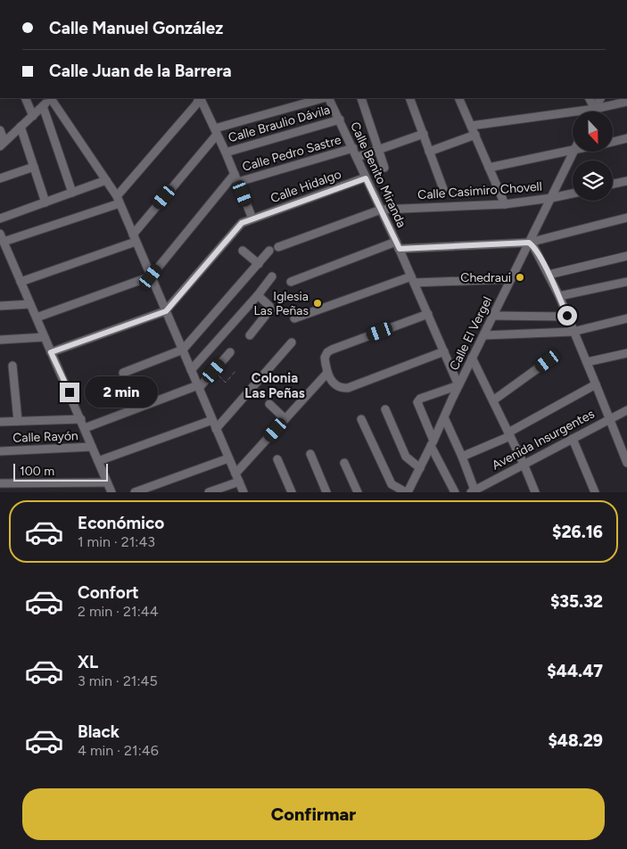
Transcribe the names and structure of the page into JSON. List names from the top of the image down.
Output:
{
  "streets": {
    "street": [
      "Calle Braulio Dávila",
      "Calle Pedro Sastre",
      "Calle Benito Miranda",
      "Calle Hidalgo",
      "Calle Casimiro Chovell",
      "Calle El Vergel",
      "Calle Rayón",
      "Avenida Insurgentes"
    ]
  },
  "crossings": [
    ["Calle Braulio Dávila", "Calle Benito Miranda"],
    ["Calle Pedro Sastre", "Calle Benito Miranda"],
    ["Calle Benito Miranda", "Calle Hidalgo"],
    ["Calle Benito Miranda", "Calle Casimiro Chovell"],
    ["Calle Benito Miranda", "Calle El Vergel"],
    ["Calle Casimiro Chovell", "Calle El Vergel"]
  ],
  "districts": ["Colonia Las Peñas"],
  "places": ["Chedraui", "Iglesia Las Peñas"],
  "scale_bar": "100 m",
  "north": "bottom",
  "page": {
    "banner": ["Calle Manuel González", "Calle Juan de la Barrera"],
    "bubble": "2 min",
    "scale": "100 m",
    "list": [
      {
        "name": "Económico",
        "note": "1 min · 21:43",
        "value": "$26.16"
      },
      {
        "name": "Confort",
        "note": "2 min · 21:44",
        "value": "$35.32"
      },
      {
        "name": "XL",
        "note": "3 min · 21:45",
        "value": "$44.47"
      },
      {
        "name": "Black",
        "note": "4 min · 21:46",
        "value": "$48.29"
      }
    ],
    "buttons": "Confirmar"
  }
}
